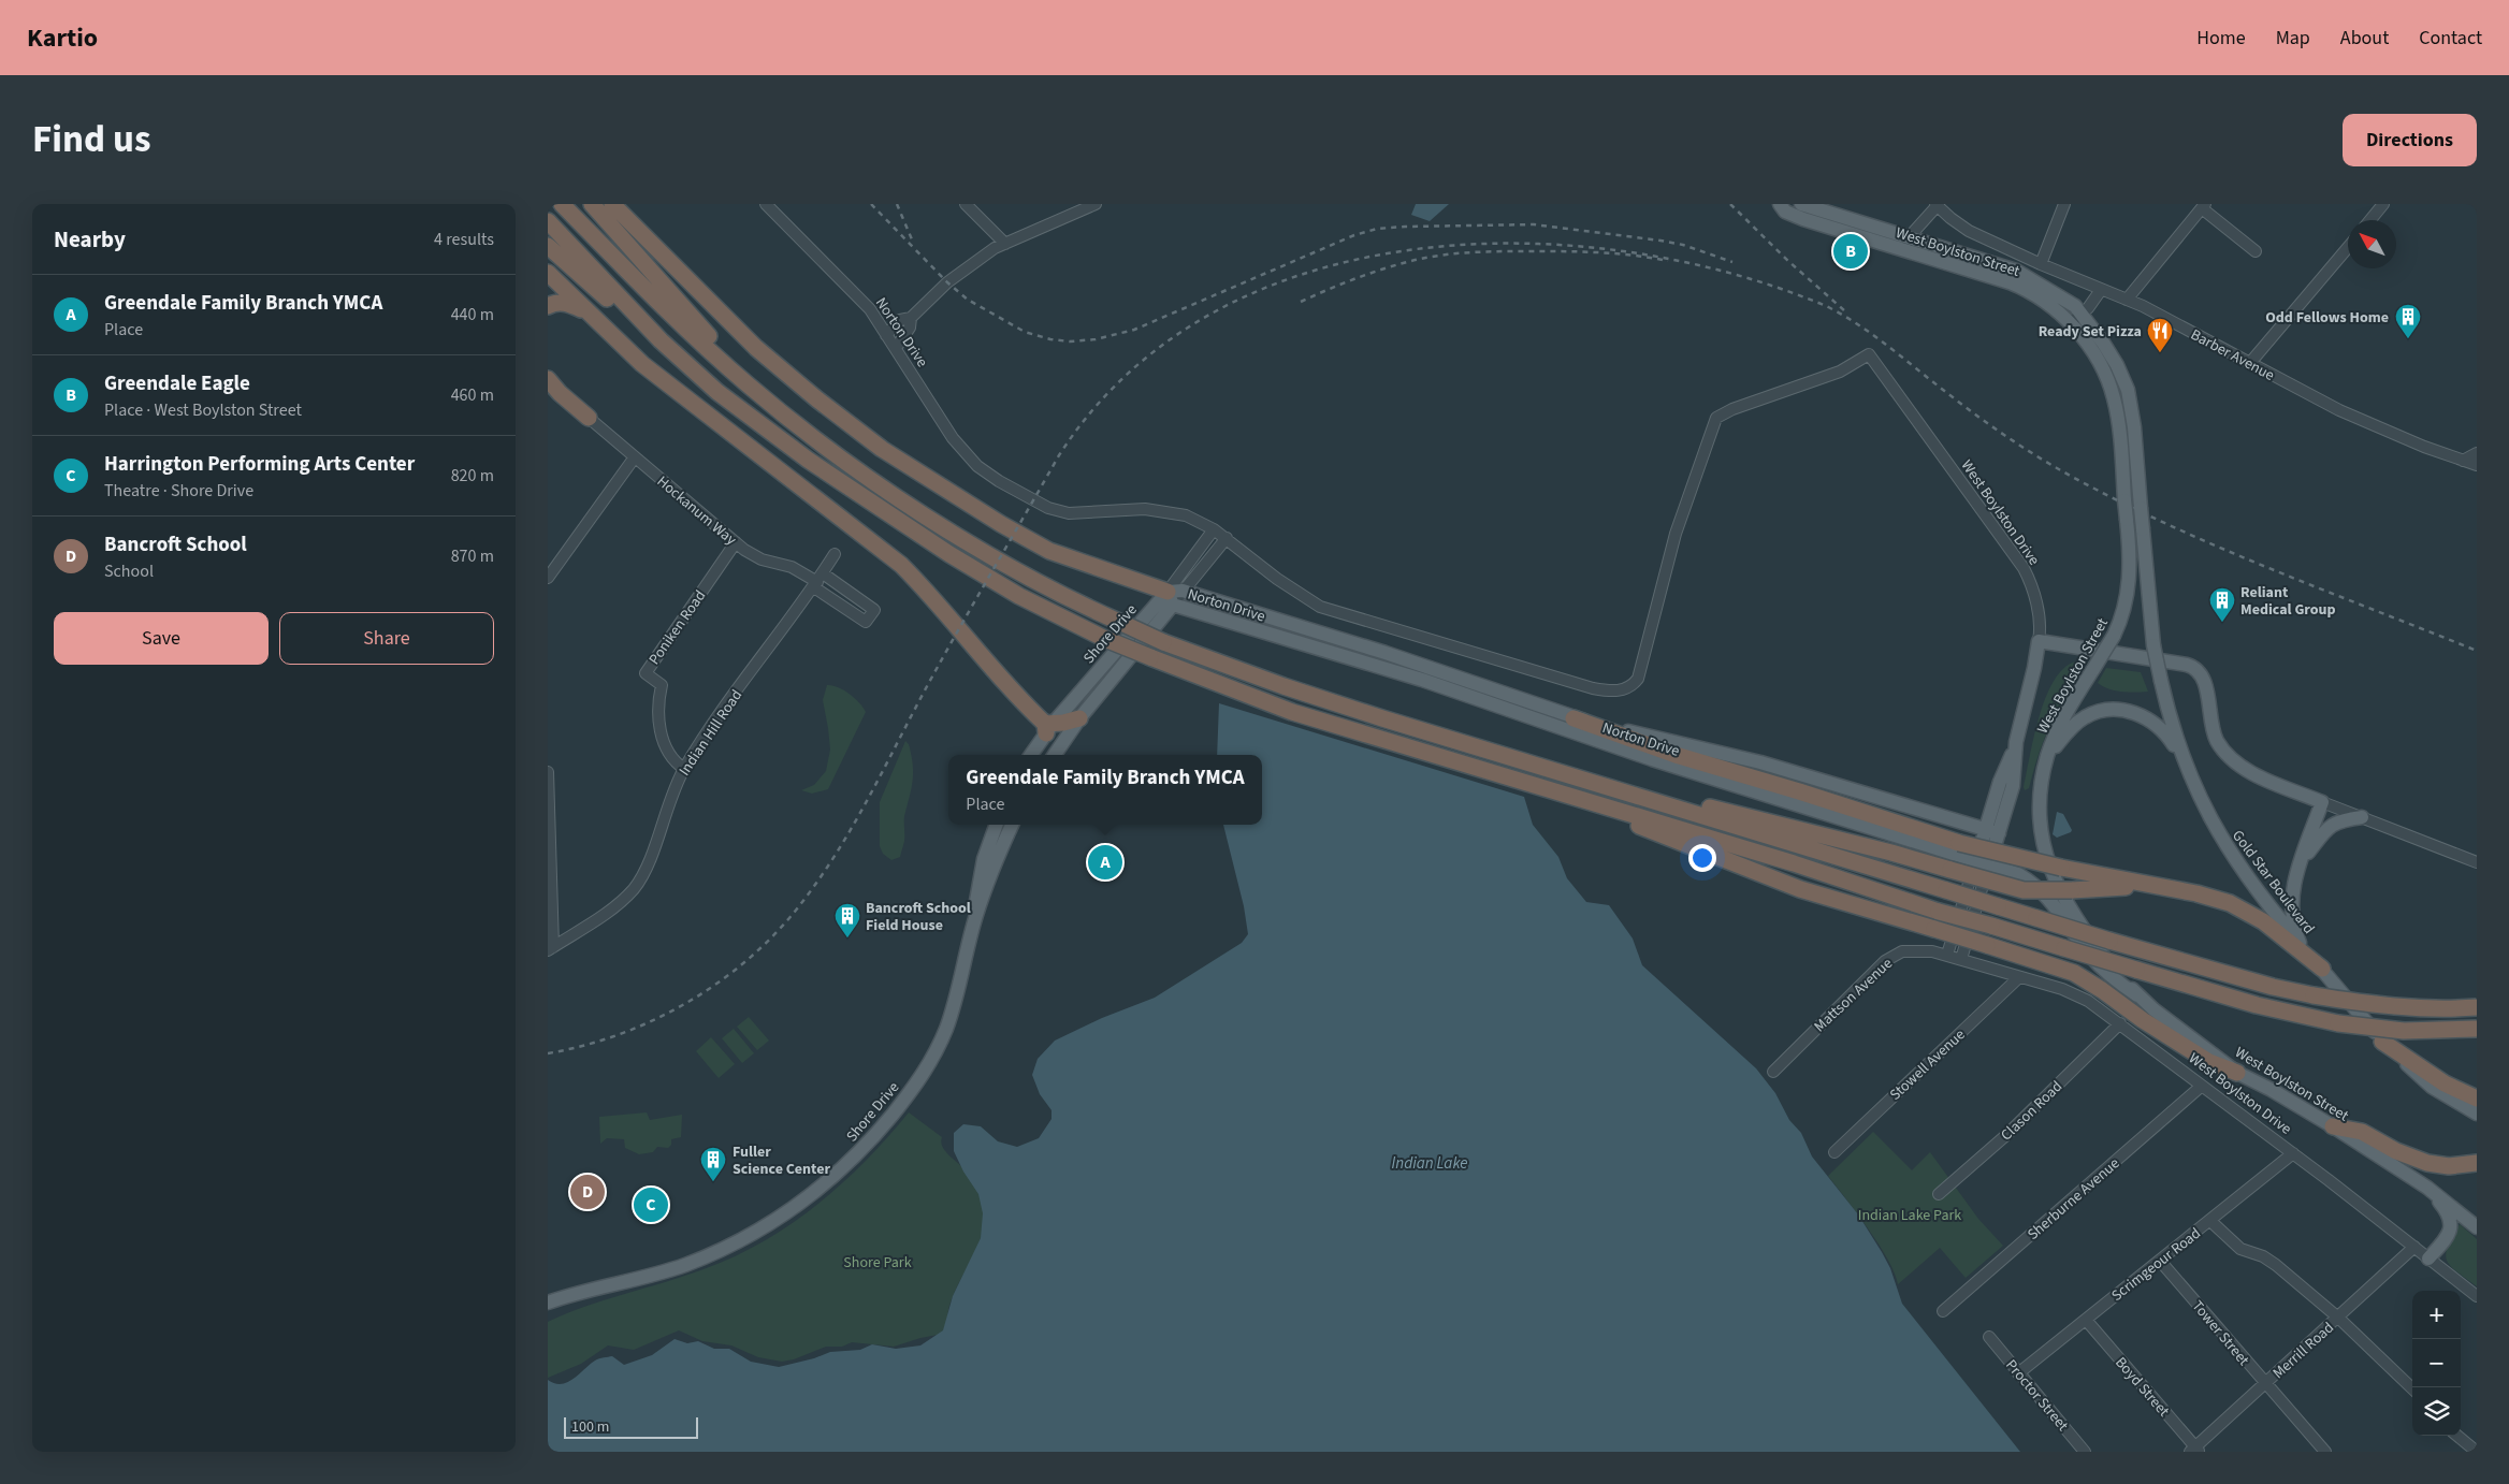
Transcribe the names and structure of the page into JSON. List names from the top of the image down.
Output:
{
  "streets": {
    "main road": [
      "West Boylston Street",
      "Norton Drive",
      "West Boylston Drive",
      "Shore Drive",
      "Gold Star Boulevard"
    ],
    "street": [
      "Barber Avenue",
      "Hockanum Way",
      "Poniken Road",
      "Indian Hill Road",
      "Mattson Avenue",
      "Stowell Avenue",
      "Clason Road",
      "Sherburne Avenue",
      "Scrimgeour Road",
      "Tower Street",
      "Merrill Road",
      "Boyd Street",
      "Proctor Street"
    ]
  },
  "crossings": [
    ["West Boylston Street", "Norton Drive"],
    ["West Boylston Street", "Gold Star Boulevard"],
    ["Norton Drive", "West Boylston Drive"],
    ["Norton Drive", "Shore Drive"],
    ["Hockanum Way", "Poniken Road"],
    ["Hockanum Way", "Indian Hill Road"],
    ["West Boylston Drive", "Mattson Avenue"],
    ["West Boylston Drive", "Stowell Avenue"],
    ["West Boylston Drive", "Clason Road"],
    ["West Boylston Drive", "Sherburne Avenue"],
    ["West Boylston Drive", "Scrimgeour Road"],
    ["West Boylston Drive", "Merrill Road"],
    ["Poniken Road", "Indian Hill Road"],
    ["Scrimgeour Road", "Tower Street"],
    ["Scrimgeour Road", "Boyd Street"],
    ["Scrimgeour Road", "Proctor Street"],
    ["Tower Street", "Merrill Road"],
    ["Merrill Road", "Boyd Street"]
  ],
  "water": ["Indian Lake"],
  "parks": ["Indian Lake Park", "Shore Park"],
  "places": {
    "building": [
      "Odd Fellows Home",
      "Reliant Medical Group",
      "Bancroft School Field House",
      "Fuller Science Center"
    ],
    "restaurant": ["Ready Set Pizza"]
  },
  "scale_bar": "100 m",
  "north": "top left",
  "page": {
    "header": "Kartio",
    "nav": [
      "Home",
      "Map",
      "About",
      "Contact"
    ],
    "title": "Find us",
    "buttons": [
      "Directions",
      ["Save", "Share"]
    ],
    "heading": ["Nearby", "4 results"],
    "pins": [
      "B",
      "A",
      "D",
      "C"
    ],
    "list": [
      {
        "mark": "A",
        "name": "Greendale Family Branch YMCA",
        "note": "Place",
        "value": "440 m"
      },
      {
        "mark": "B",
        "name": "Greendale Eagle",
        "note": "Place · West Boylston Street",
        "value": "460 m"
      },
      {
        "mark": "C",
        "name": "Harrington Performing Arts Center",
        "note": "Theatre · Shore Drive",
        "value": "820 m"
      },
      {
        "mark": "D",
        "name": "Bancroft School",
        "note": "School",
        "value": "870 m"
      }
    ],
    "popup": ["Greendale Family Branch YMCA", "Place"],
    "map_buttons": ["+", "−"],
    "scale": "100 m"
  }
}
